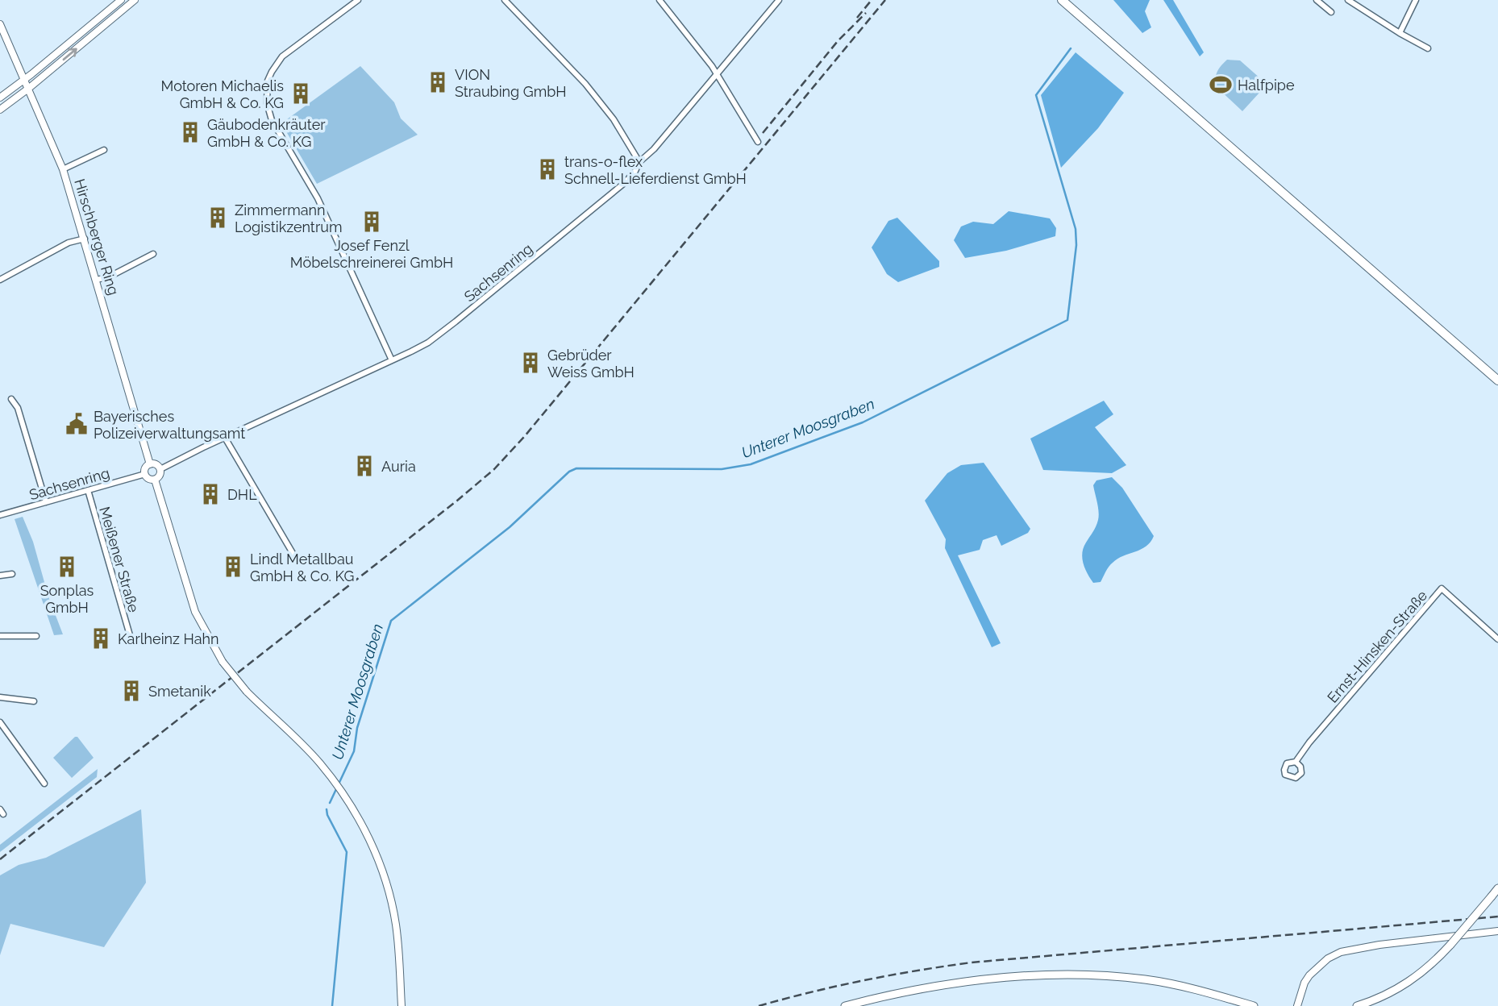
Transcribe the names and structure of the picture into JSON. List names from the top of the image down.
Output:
{
  "streets": {
    "street": [
      "Hirschberger Ring",
      "Sachsenring",
      "Meißener Straße",
      "Ernst-Hinsken-Straße"
    ]
  },
  "crossings": [
    ["Hirschberger Ring", "Sachsenring"],
    ["Sachsenring", "Meißener Straße"]
  ],
  "water": ["Unterer Moosgraben"],
  "places": {
    "building": [
      "VION Straubing GmbH",
      "Motoren Michaelis GmbH & Co. KG",
      "Gäubodenkräuter GmbH & Co. KG",
      "trans-o-flex Schnell-Lieferdienst GmbH",
      "Zimmermann Logistikzentrum",
      "Josef Fenzl Möbelschreinerei GmbH",
      "Gebrüder Weiss GmbH",
      "Auria",
      "DHL",
      "Sonplas GmbH",
      "Lindl Metallbau GmbH & Co. KG",
      "Karlheinz Hahn",
      "Smetanik"
    ],
    "sports": ["Halfpipe"],
    "public building": ["Bayerisches Polizeiverwaltungsamt"]
  }
}
